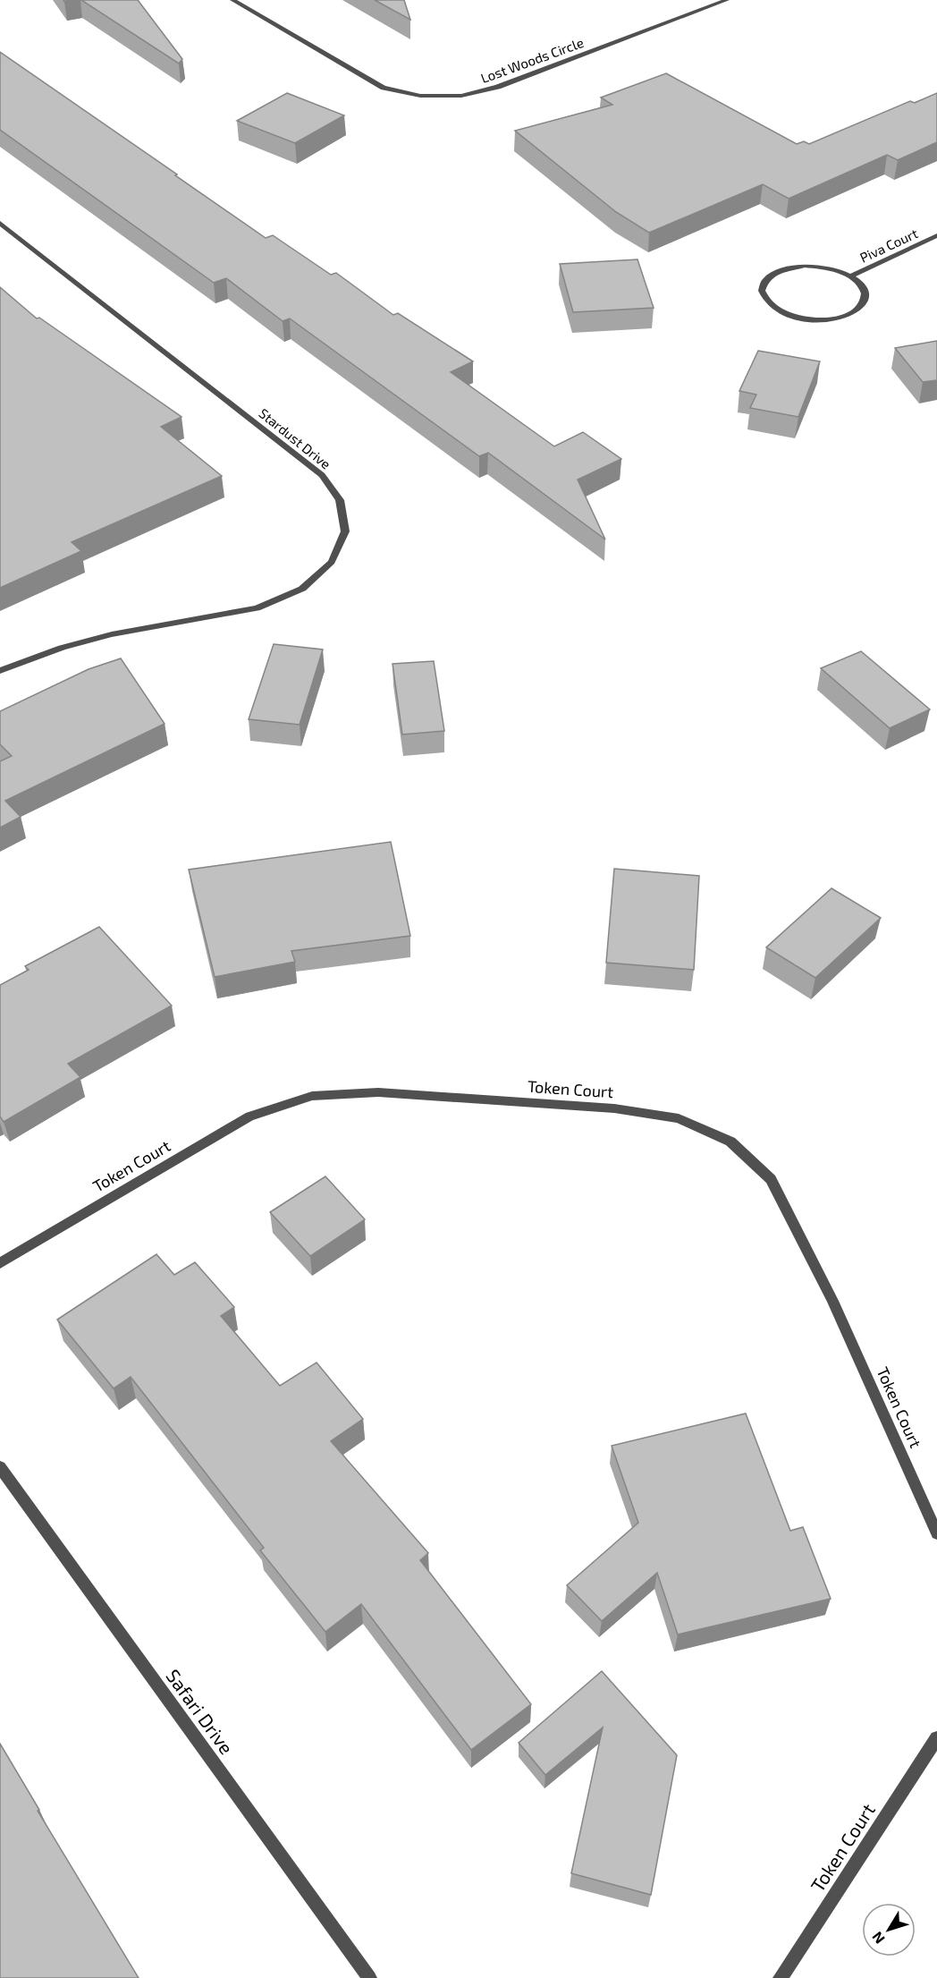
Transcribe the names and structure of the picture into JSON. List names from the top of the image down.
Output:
{
  "streets": {
    "street": [
      "Lost Woods Circle",
      "Piva Court",
      "Stardust Drive",
      "Token Court",
      "Safari Drive"
    ]
  },
  "north": "bottom left"
}
